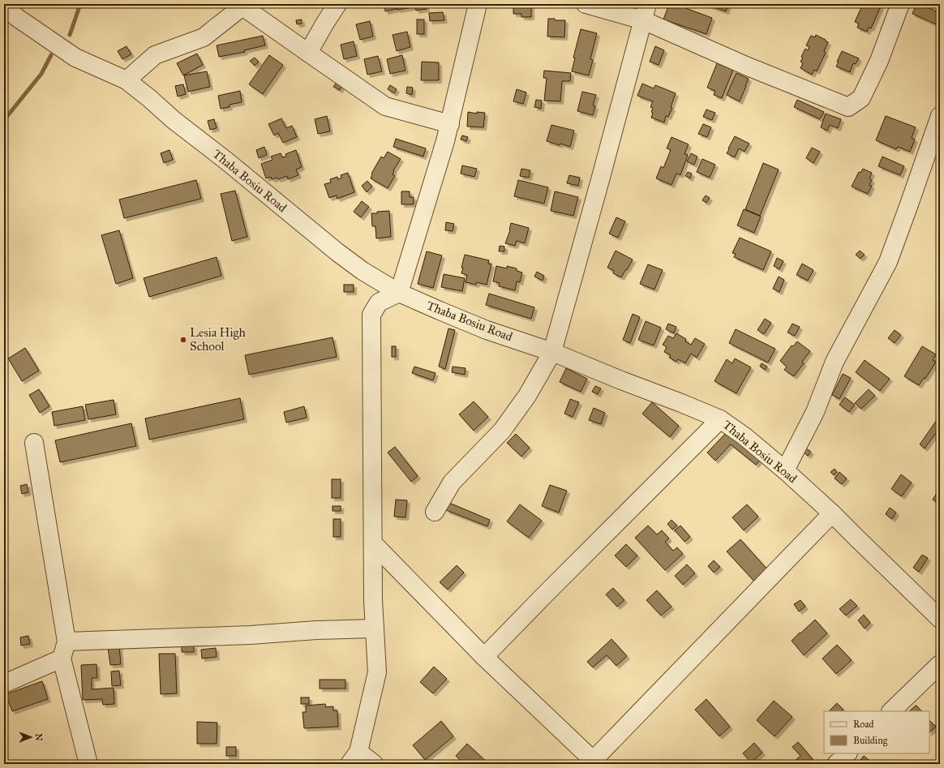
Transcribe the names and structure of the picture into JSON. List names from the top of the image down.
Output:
{
  "streets": {
    "street": ["Thaba Bosiu Road"]
  },
  "places": ["Lesia High School"],
  "legend": ["Road", "Building"],
  "north": "right"
}
